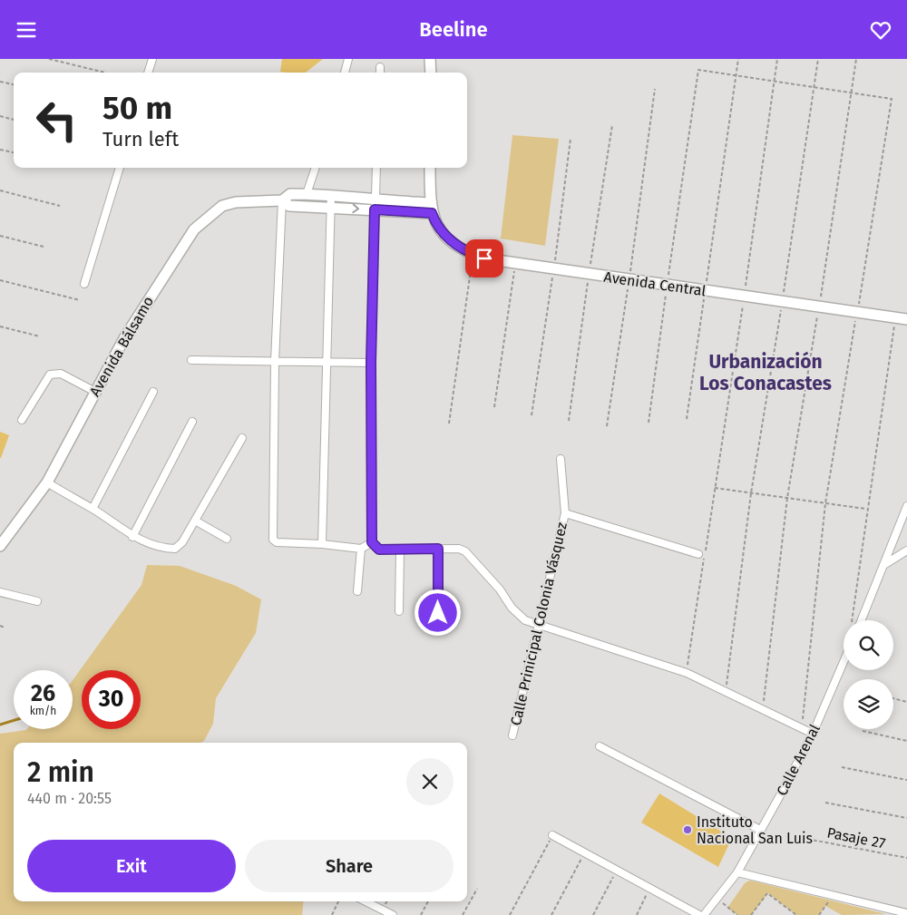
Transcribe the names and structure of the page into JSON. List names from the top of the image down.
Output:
{
  "streets": {
    "street": [
      "Avenida Central",
      "Avenida Bálsamo",
      "Calle Prinicipal Colonia Vásquez",
      "Calle Arenal"
    ],
    "path": ["Pasaje 27"]
  },
  "crossings": [
    ["Avenida Central", "Avenida Bálsamo"]
  ],
  "districts": ["Urbanización Los Conacastes"],
  "places": ["Instituto Nacional San Luis"],
  "page": {
    "header": "Beeline",
    "turn": ["50 m", "Turn left"],
    "speed": "26 km/h",
    "limit": "30",
    "heading": ["2 min", "440 m · 20:55"],
    "buttons": ["Exit", "Share"]
  }
}
